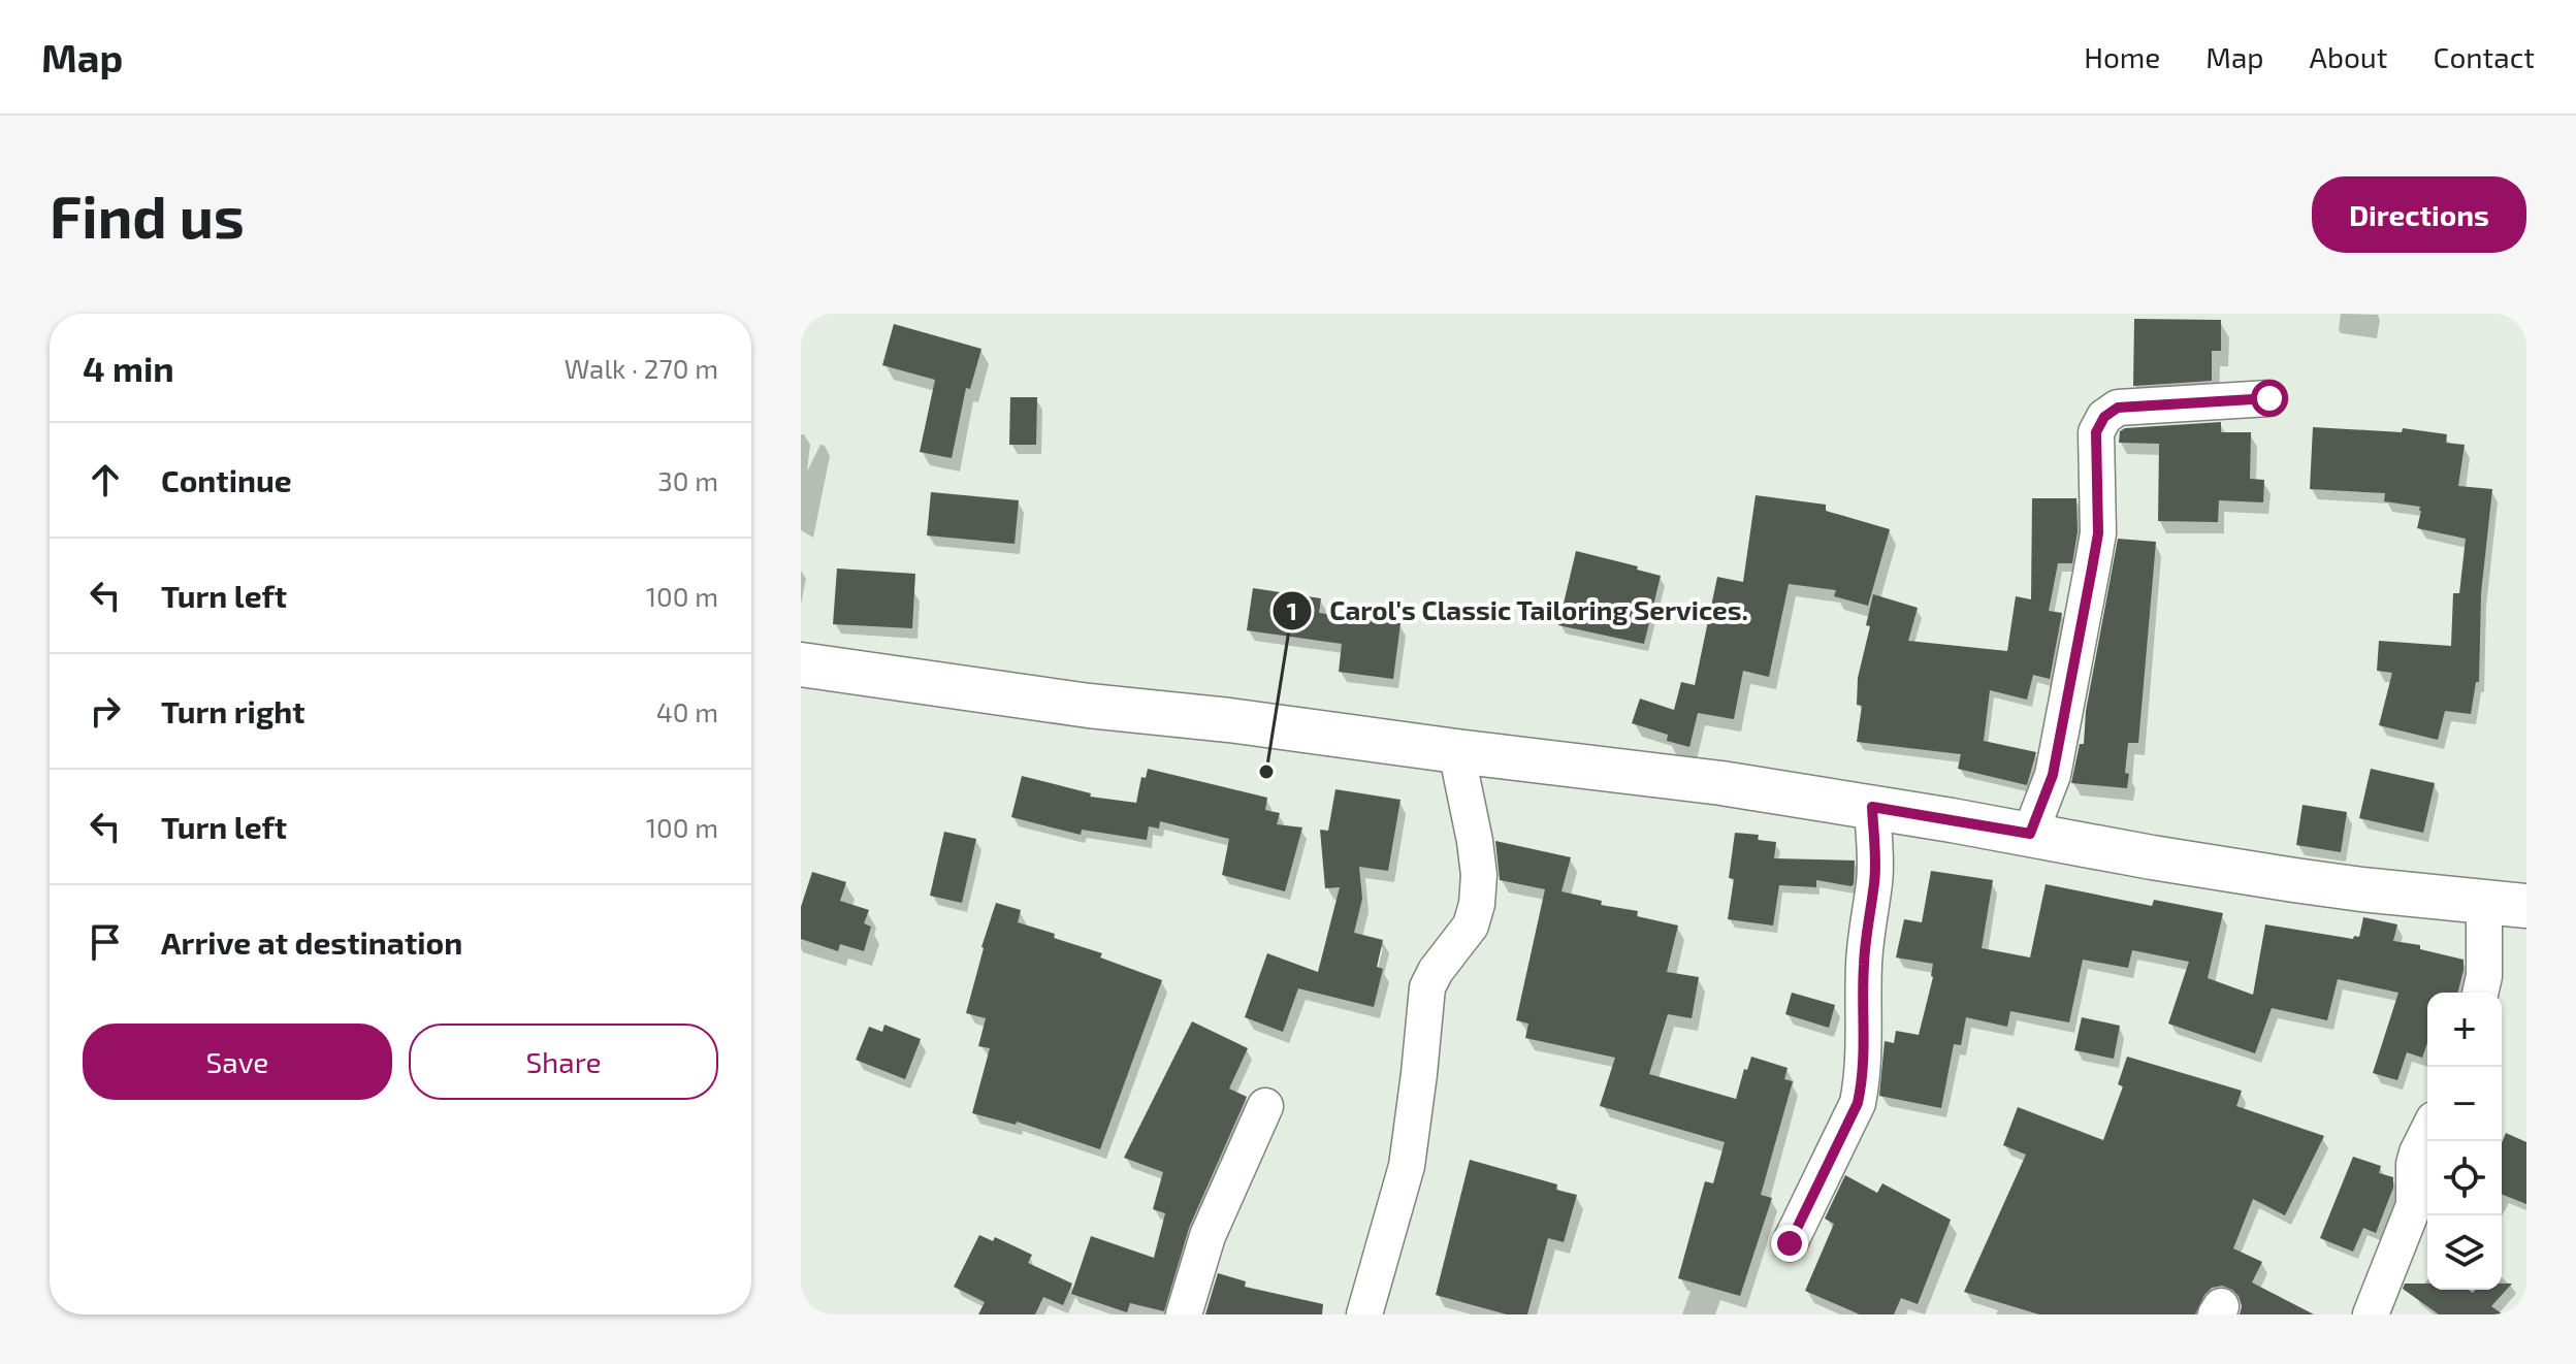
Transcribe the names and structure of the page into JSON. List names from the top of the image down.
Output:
{
  "places": ["Carol's Classic Tailoring Services."],
  "page": {
    "header": "Map",
    "nav": [
      "Home",
      "Map",
      "About",
      "Contact"
    ],
    "buttons": [
      "Directions",
      ["Save", "Share"]
    ],
    "title": "Find us",
    "heading": ["4 min", "Walk · 270 m"],
    "list": [
      ["Continue", "30 m"],
      ["Turn left", "100 m"],
      ["Turn right", "40 m"],
      ["Turn left", "100 m"],
      "Arrive at destination"
    ],
    "map_buttons": ["+", "−"]
  }
}
